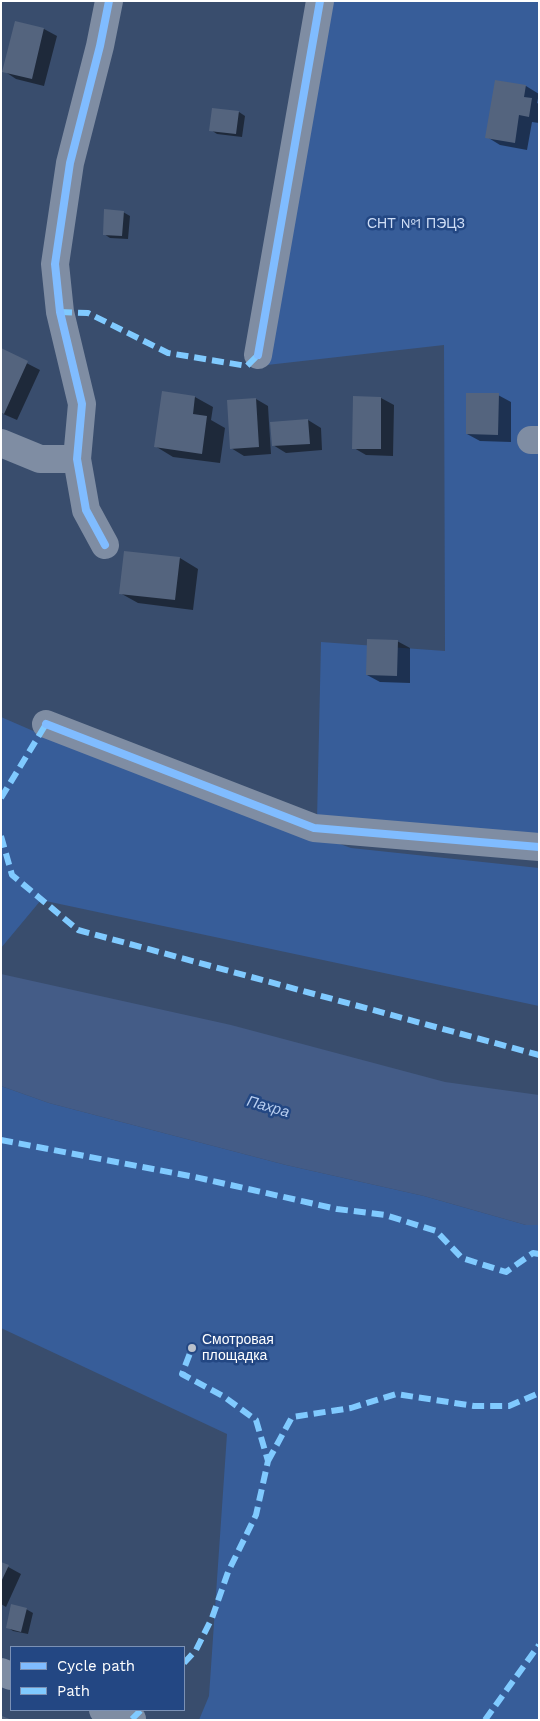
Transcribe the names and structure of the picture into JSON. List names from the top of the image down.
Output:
{
  "water": ["Пахра"],
  "parks": ["СНТ №1 ПЭЦЗ"],
  "places": ["Смотровая площадка"],
  "legend": ["Cycle path", "Path"]
}
